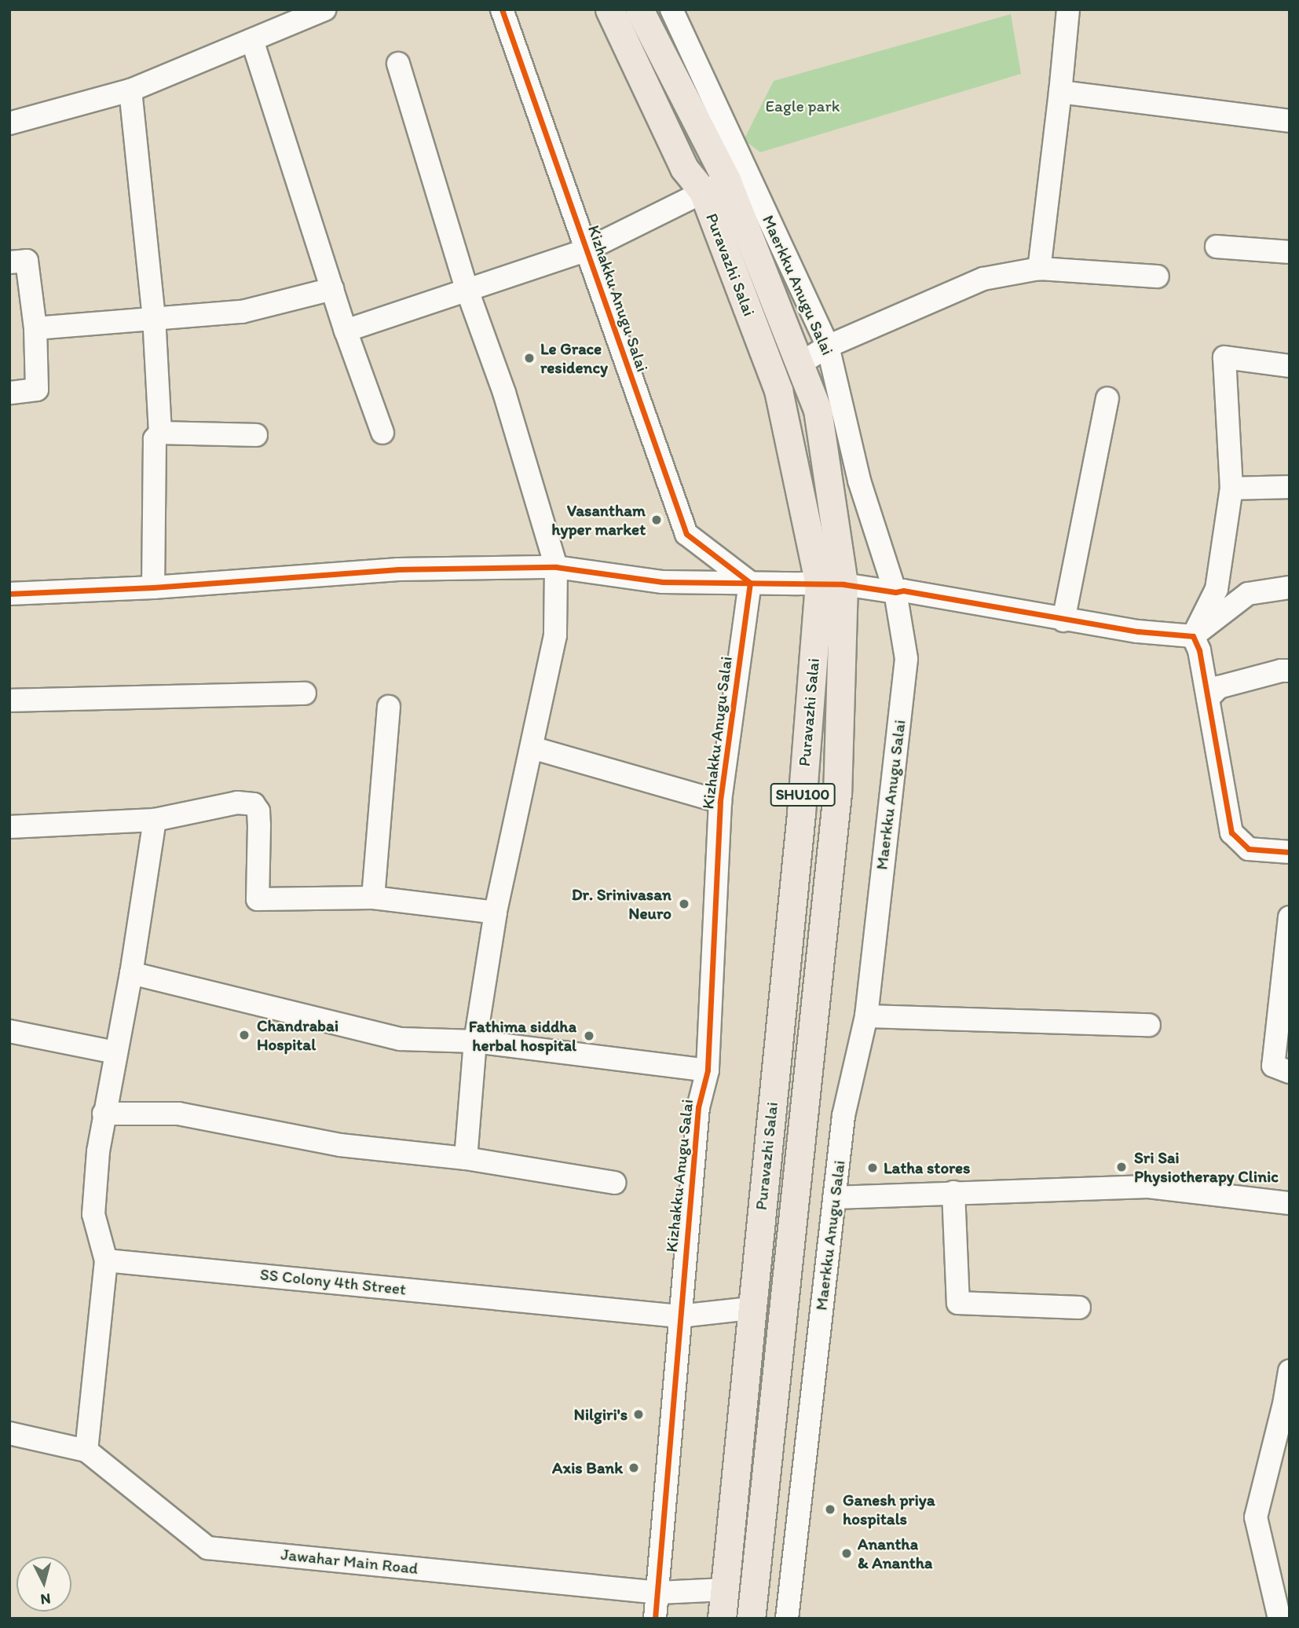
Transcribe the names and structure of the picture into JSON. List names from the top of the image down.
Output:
{
  "streets": {
    "main road": ["Puravazhi Salai", "SHU100"],
    "street": [
      "Maerkku Anugu Salai",
      "Kizhakku Anugu Salai",
      "SS Colony 4th Street",
      "Jawahar Main Road"
    ]
  },
  "crossings": [
    ["Puravazhi Salai", "SS Colony 4th Street"],
    ["Puravazhi Salai", "Jawahar Main Road"],
    ["Kizhakku Anugu Salai", "SS Colony 4th Street"],
    ["Kizhakku Anugu Salai", "Jawahar Main Road"]
  ],
  "parks": ["Eagle park"],
  "places": [
    "Le Grace residency",
    "Vasantham hyper market",
    "Dr. Srinivasan Neuro",
    "Chandrabai Hospital",
    "Fathima siddha herbal hospital",
    "Sri Sai Physiotherapy Clinic",
    "Latha stores",
    "Nilgiri's",
    "Axis Bank",
    "Ganesh priya hospitals",
    "Anantha & Anantha"
  ],
  "north": "bottom"
}
